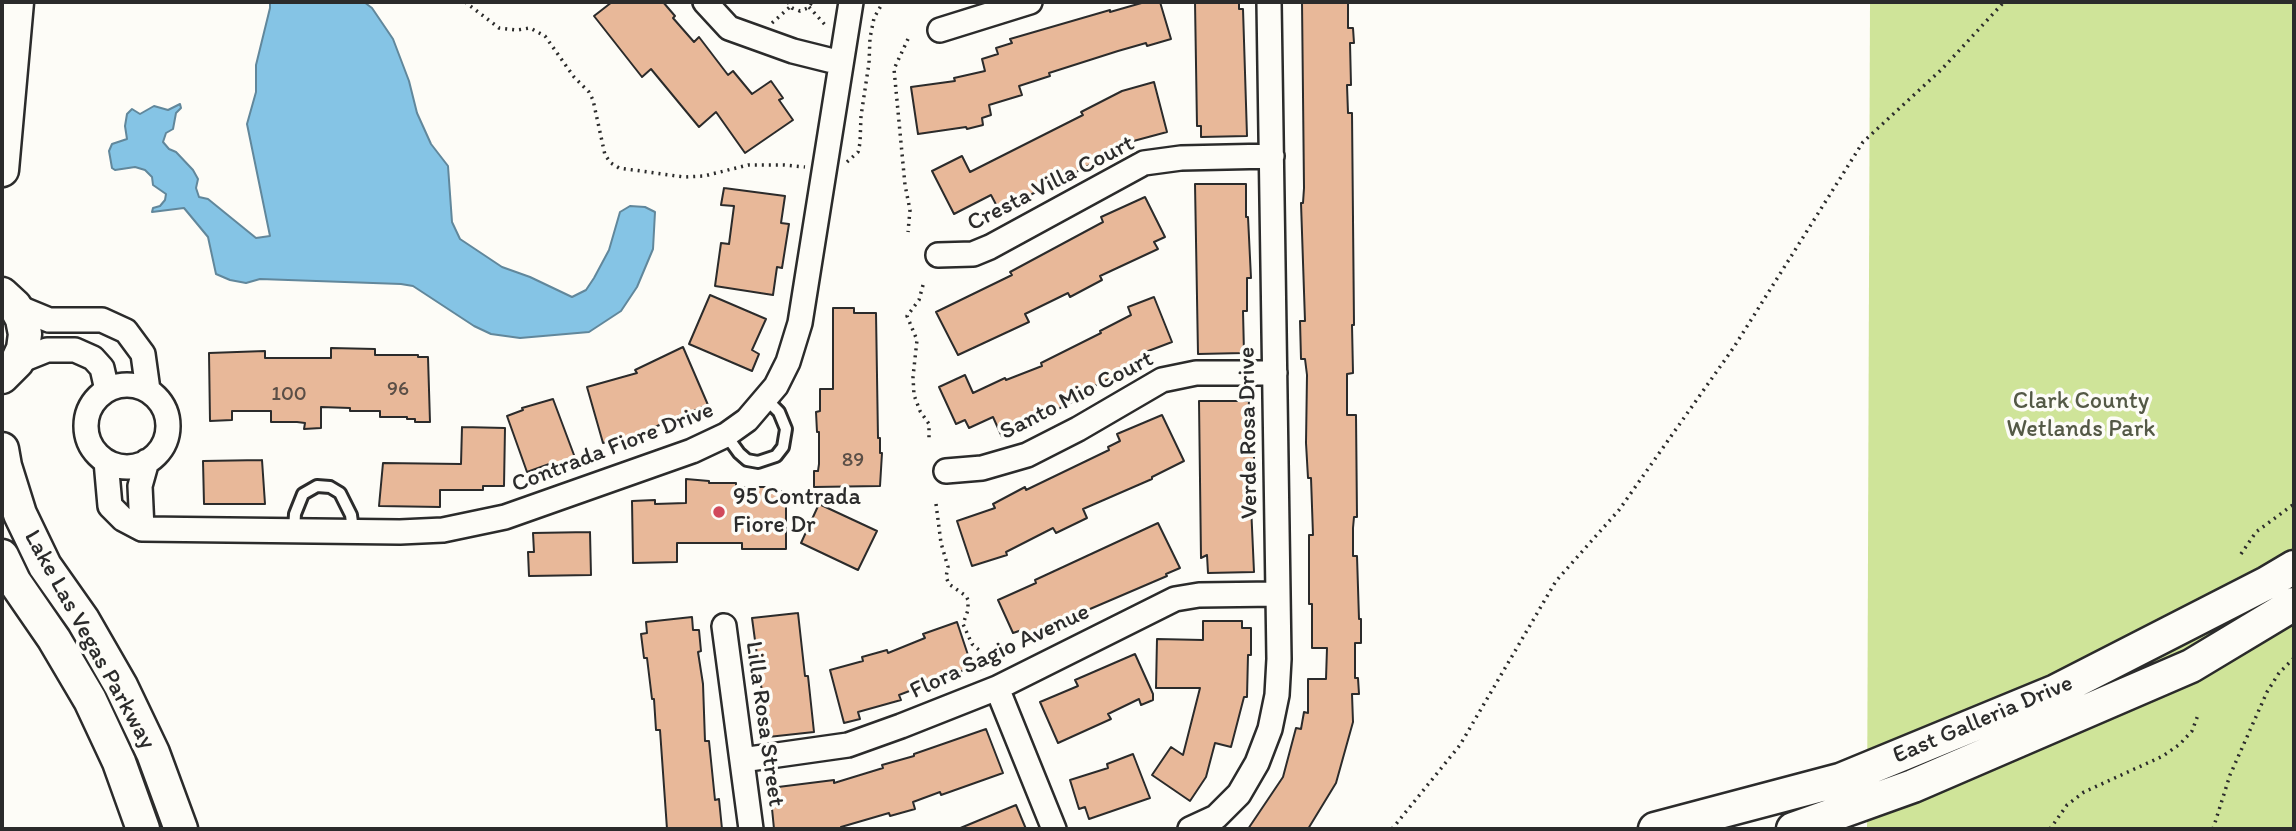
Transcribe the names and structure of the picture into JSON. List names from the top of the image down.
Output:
{
  "streets": {
    "main road": ["Lake Las Vegas Parkway", "East Galleria Drive"],
    "street": [
      "Cresta Villa Court",
      "Santo Mio Court",
      "Verde Rosa Drive",
      "Contrada Fiore Drive",
      "Flora Sagio Avenue",
      "Lilla Rosa Street"
    ]
  },
  "crossings": [
    ["Cresta Villa Court", "Verde Rosa Drive"],
    ["Santo Mio Court", "Verde Rosa Drive"],
    ["Verde Rosa Drive", "Flora Sagio Avenue"],
    ["Flora Sagio Avenue", "Lilla Rosa Street"]
  ],
  "parks": ["Clark County Wetlands Park"],
  "places": ["95 Contrada Fiore Dr"],
  "house_numbers": ["96", "100", "89"]
}
